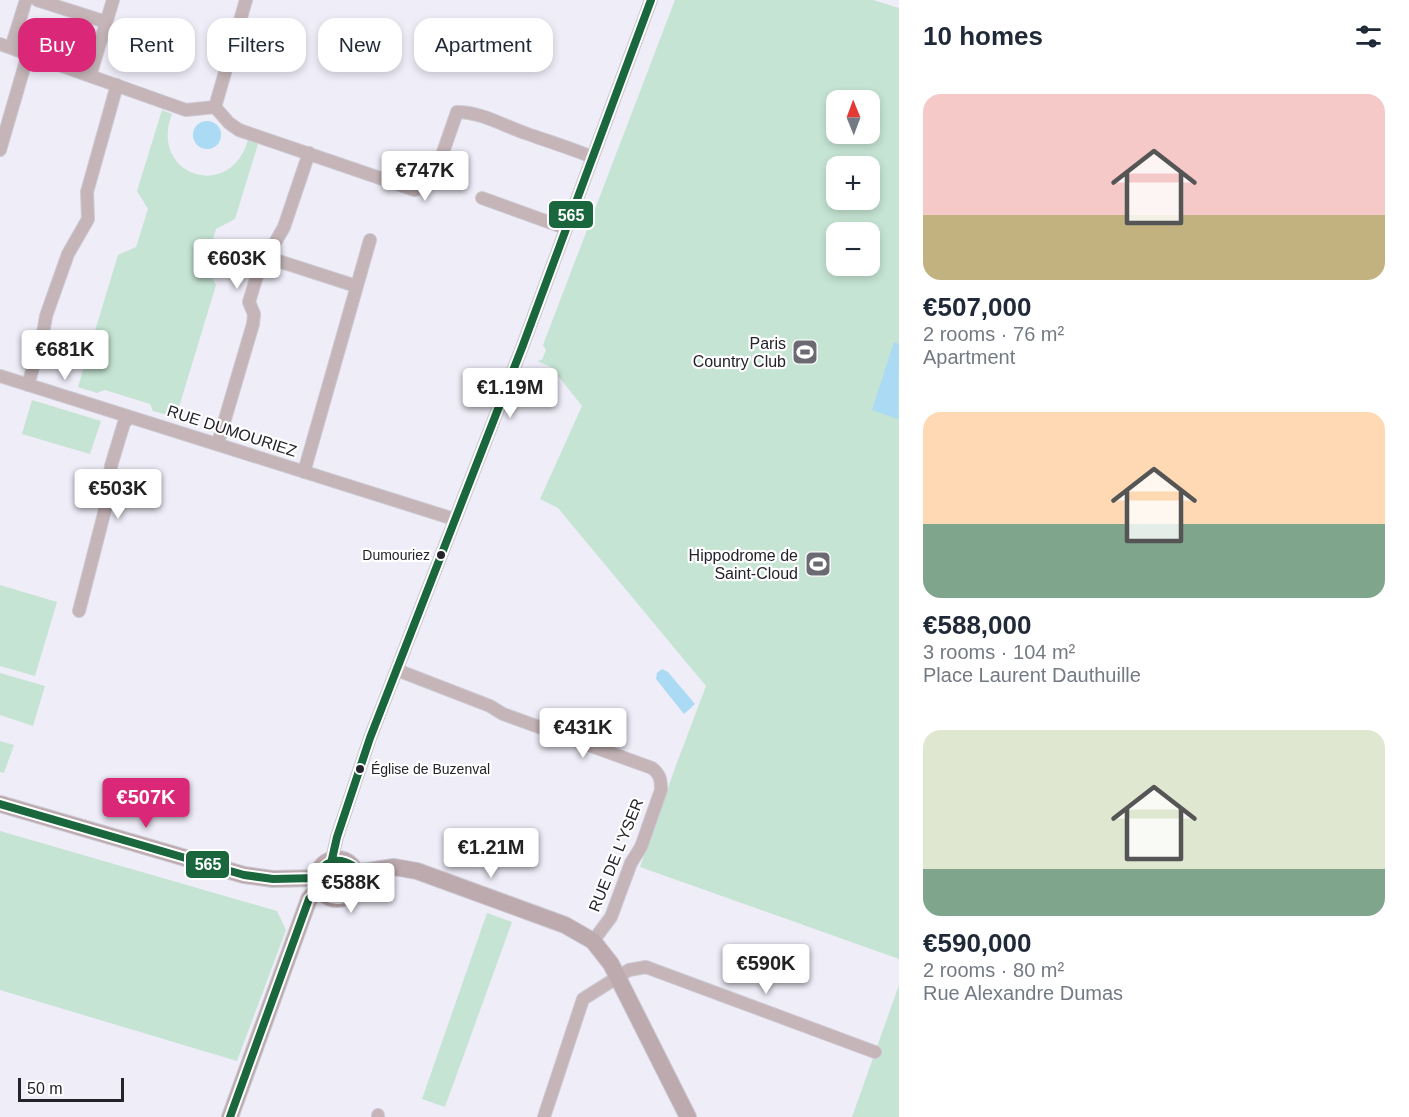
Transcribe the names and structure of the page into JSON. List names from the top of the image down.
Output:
{
  "streets": {
    "street": ["RUE DUMOURIEZ", "RUE DE L'YSER"]
  },
  "places": {
    "sports": ["Paris Country Club", "Hippodrome de Saint-Cloud"],
    "other": ["Dumouriez", "Église de Buzenval"]
  },
  "lines": ["transit line 565"],
  "scale_bar": "50 m",
  "north": "top",
  "page": {
    "heading": "10 homes",
    "chip": [
      "Buy",
      "Rent",
      "Filters",
      "New",
      "Apartment"
    ],
    "list": [
      {
        "name": "€507,000",
        "note": "2 rooms · 76 m² · Apartment"
      },
      {
        "name": "€588,000",
        "note": "3 rooms · 104 m² · Place Laurent Dauthuille"
      },
      {
        "name": "€590,000",
        "note": "2 rooms · 80 m² · Rue Alexandre Dumas"
      }
    ],
    "map_buttons": ["+", "−"],
    "price": [
      "€747K",
      "€603K",
      "€681K",
      "€1.19M",
      "€503K",
      "€431K",
      "€507K",
      "€1.21M",
      "€588K",
      "€590K"
    ],
    "scale": "50 m"
  }
}
